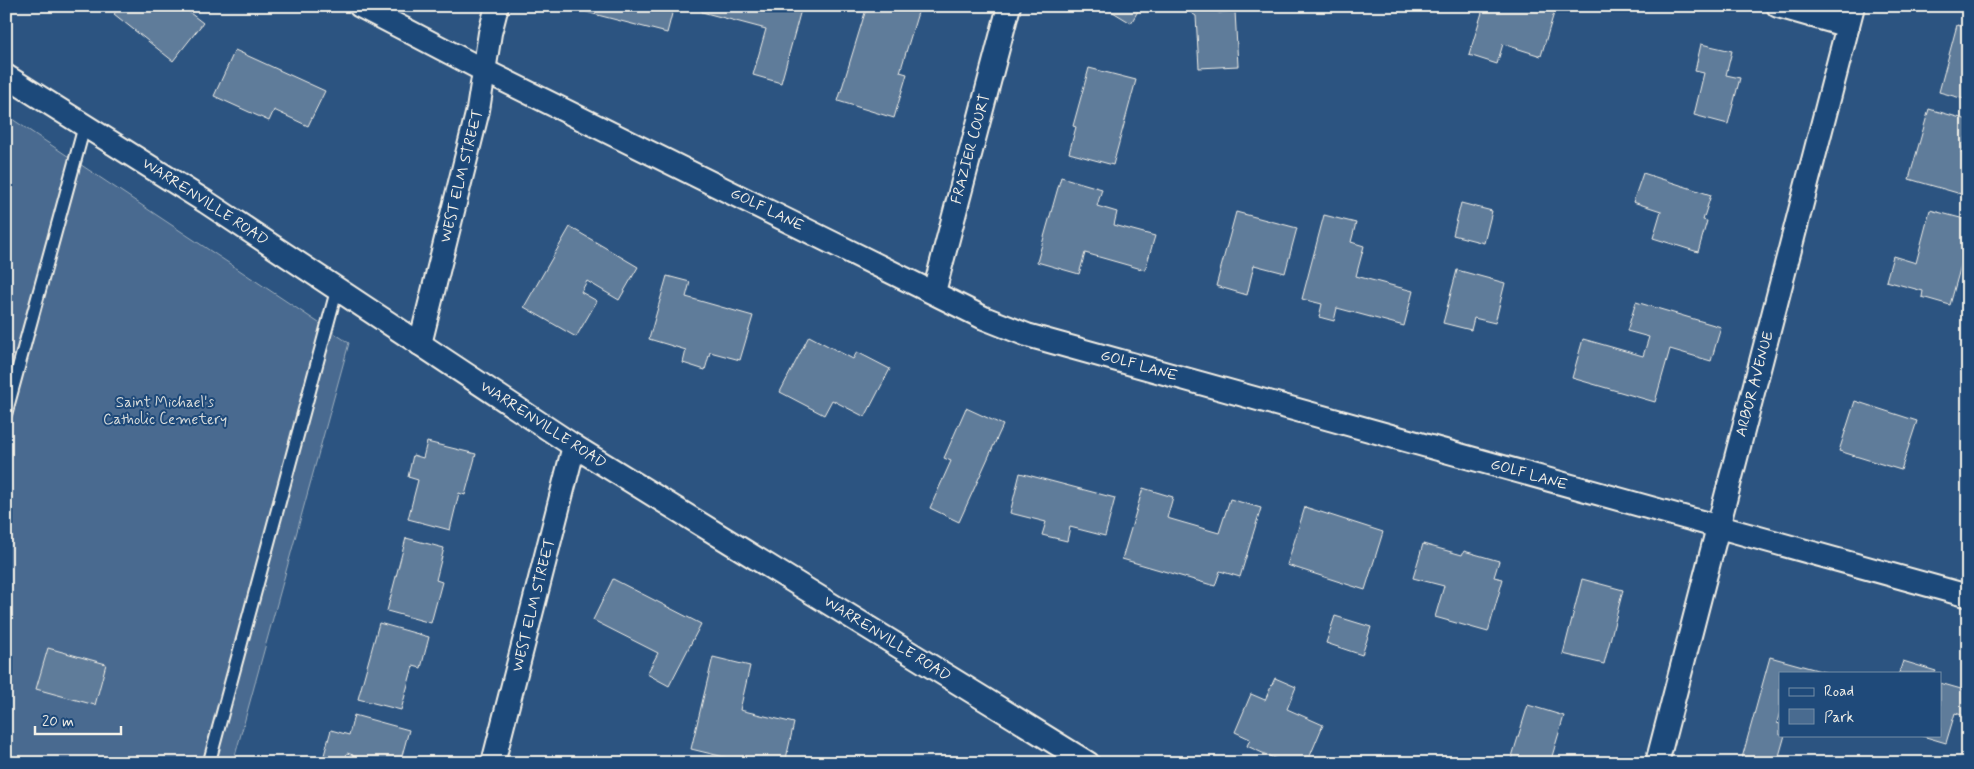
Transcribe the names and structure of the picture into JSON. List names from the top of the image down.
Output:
{
  "streets": {
    "street": [
      "FRAZIER COURT",
      "WEST ELM STREET",
      "WARRENVILLE ROAD",
      "GOLF LANE",
      "ARBOR AVENUE"
    ]
  },
  "crossings": [
    ["FRAZIER COURT", "GOLF LANE"],
    ["WEST ELM STREET", "WARRENVILLE ROAD"],
    ["WEST ELM STREET", "GOLF LANE"],
    ["GOLF LANE", "ARBOR AVENUE"]
  ],
  "parks": ["Saint Michael's Catholic Cemetery"],
  "legend": ["Road", "Park"],
  "scale_bar": "20 m"
}
